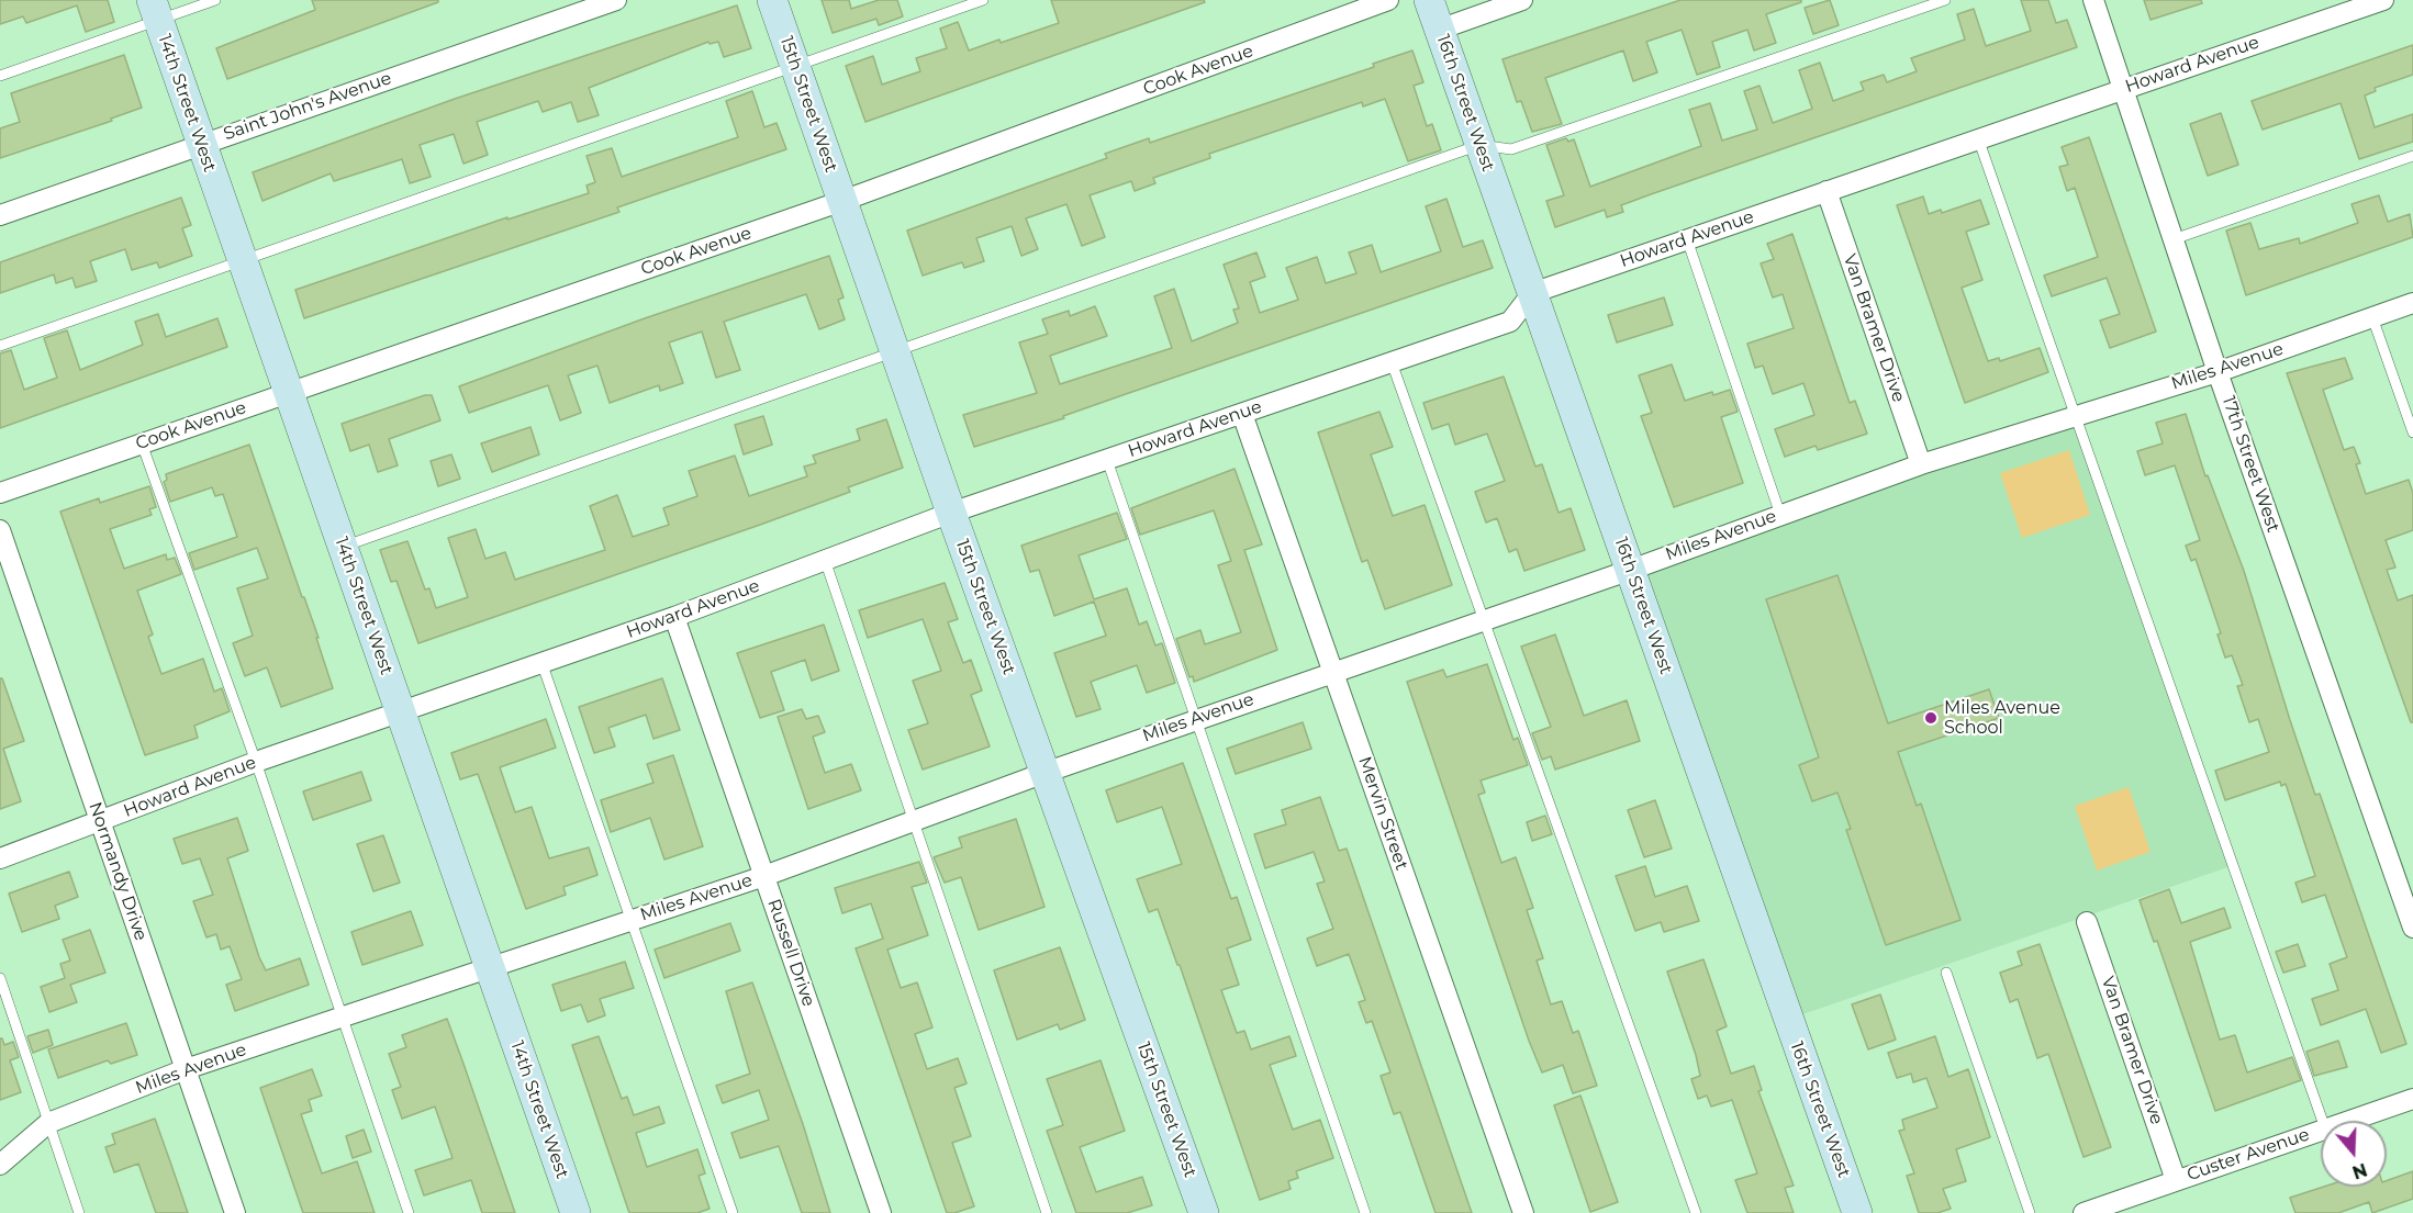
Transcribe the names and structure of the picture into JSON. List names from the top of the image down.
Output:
{
  "streets": {
    "street": [
      "Howard Avenue",
      "Cook Avenue",
      "14th Street West",
      "16th Street West",
      "15th Street West",
      "Saint John's Avenue",
      "Van Bramer Drive",
      "Miles Avenue",
      "17th Street West",
      "Mervin Street",
      "Normandy Drive",
      "Russell Drive",
      "Custer Avenue"
    ]
  },
  "crossings": [
    ["Howard Avenue", "14th Street West"],
    ["Howard Avenue", "16th Street West"],
    ["Howard Avenue", "15th Street West"],
    ["Howard Avenue", "Van Bramer Drive"],
    ["Howard Avenue", "17th Street West"],
    ["Howard Avenue", "Mervin Street"],
    ["Howard Avenue", "Normandy Drive"],
    ["Howard Avenue", "Russell Drive"],
    ["Cook Avenue", "14th Street West"],
    ["Cook Avenue", "15th Street West"],
    ["14th Street West", "Saint John's Avenue"],
    ["14th Street West", "Miles Avenue"],
    ["16th Street West", "Miles Avenue"],
    ["15th Street West", "Miles Avenue"],
    ["Van Bramer Drive", "Miles Avenue"],
    ["Van Bramer Drive", "Custer Avenue"],
    ["Miles Avenue", "17th Street West"],
    ["Miles Avenue", "Mervin Street"],
    ["Miles Avenue", "Normandy Drive"],
    ["Miles Avenue", "Russell Drive"]
  ],
  "places": ["Miles Avenue School"],
  "north": "bottom"
}
